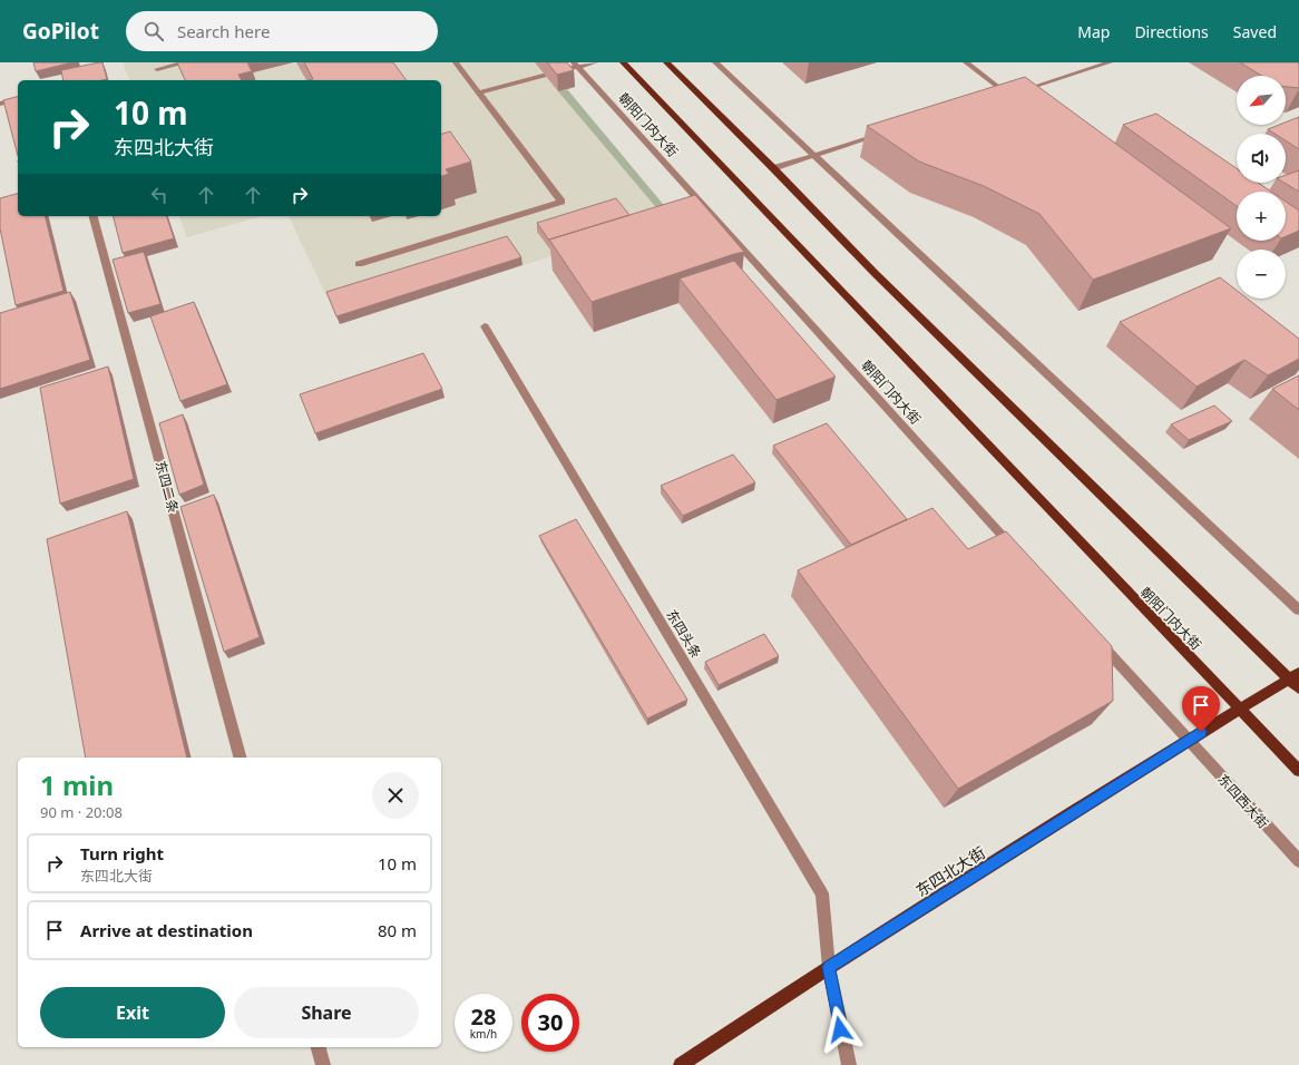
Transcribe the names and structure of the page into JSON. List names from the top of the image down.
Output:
{
  "streets": {
    "main road": ["朝阳门内大街", "东四北大街"],
    "street": ["东四二条", "东四头条", "东四西大街"]
  },
  "crossings": [
    ["朝阳门内大街", "东四北大街"],
    ["东四头条", "东四北大街"],
    ["东四西大街", "东四北大街"]
  ],
  "north": "bottom left",
  "page": {
    "header": "GoPilot",
    "search": "Search here",
    "nav": ["Map", "Directions", "Saved"],
    "map_buttons": ["+", "−"],
    "turn": ["10 m", "东四北大街"],
    "heading": ["1 min", "90 m · 20:08"],
    "list": [
      {
        "name": "Turn right",
        "note": "东四北大街",
        "value": "10 m"
      },
      {
        "name": "Arrive at destination",
        "value": "80 m"
      }
    ],
    "buttons": ["Exit", "Share"],
    "speed": "28 km/h",
    "limit": "30"
  }
}
